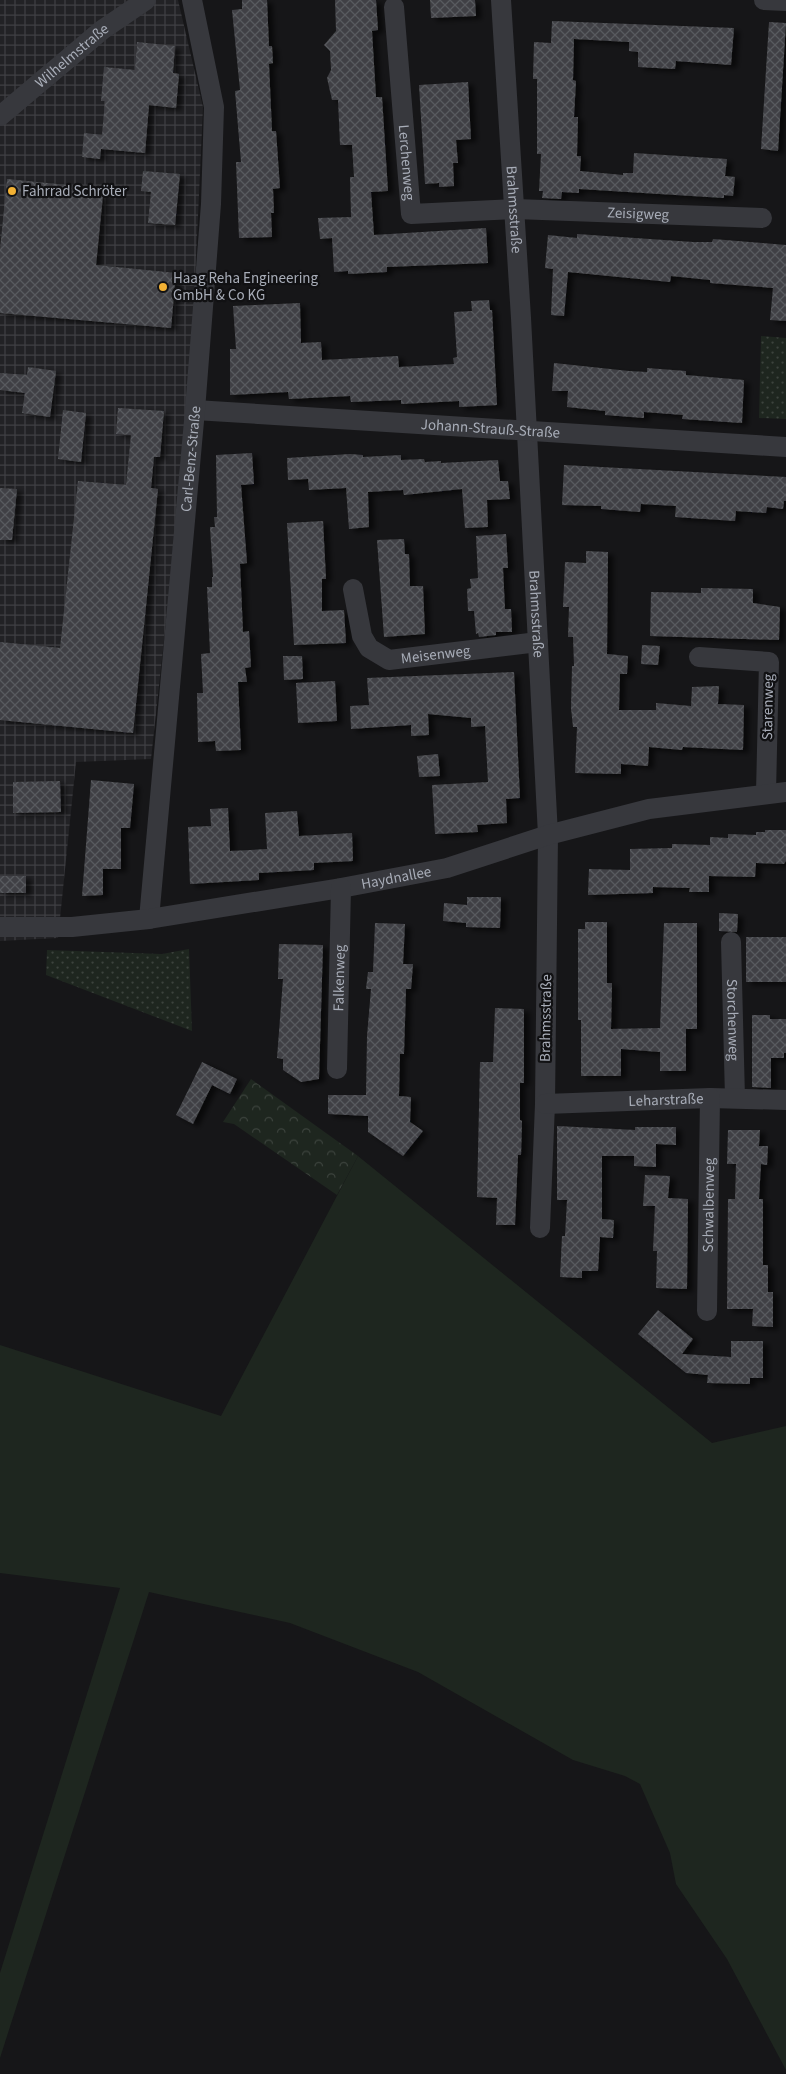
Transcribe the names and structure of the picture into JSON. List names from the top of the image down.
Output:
{
  "streets": {
    "street": [
      "Wilhelmstraße",
      "Lerchenweg",
      "Brahmsstraße",
      "Zeisigweg",
      "Johann-Strauß-Straße",
      "Carl-Benz-Straße",
      "Meisenweg",
      "Starenweg",
      "Haydnallee",
      "Falkenweg",
      "Storchenweg",
      "Leharstraße",
      "Schwalbenweg"
    ]
  },
  "crossings": [
    ["Lerchenweg", "Brahmsstraße"],
    ["Lerchenweg", "Zeisigweg"],
    ["Brahmsstraße", "Zeisigweg"],
    ["Brahmsstraße", "Johann-Strauß-Straße"],
    ["Brahmsstraße", "Meisenweg"],
    ["Brahmsstraße", "Haydnallee"],
    ["Brahmsstraße", "Leharstraße"],
    ["Johann-Strauß-Straße", "Carl-Benz-Straße"],
    ["Carl-Benz-Straße", "Haydnallee"],
    ["Starenweg", "Haydnallee"],
    ["Haydnallee", "Falkenweg"],
    ["Storchenweg", "Leharstraße"],
    ["Leharstraße", "Schwalbenweg"]
  ],
  "places": ["Fahrrad Schröter", "Haag Reha Engineering GmbH & Co KG"]
}
